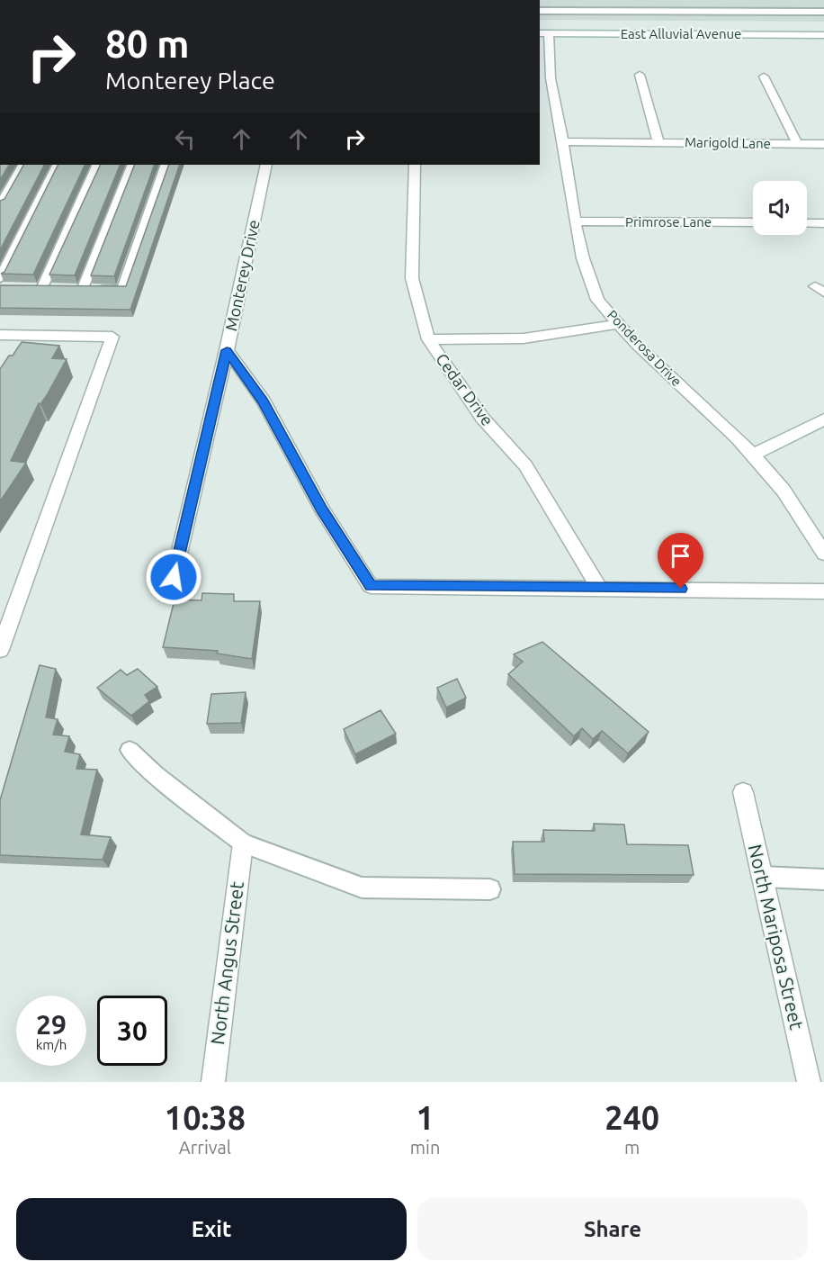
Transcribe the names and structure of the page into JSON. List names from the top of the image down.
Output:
{
  "streets": {
    "street": [
      "East Alluvial Avenue",
      "Marigold Lane",
      "Primrose Lane",
      "Monterey Drive",
      "Ponderosa Drive",
      "Cedar Drive",
      "North Mariposa Street",
      "North Angus Street"
    ]
  },
  "crossings": [
    ["East Alluvial Avenue", "Ponderosa Drive"],
    ["Marigold Lane", "Ponderosa Drive"],
    ["Primrose Lane", "Ponderosa Drive"]
  ],
  "page": {
    "turn": ["80 m", "Monterey Place"],
    "speed": "29 km/h",
    "limit": "30",
    "eta": [
      "10:38",
      "Arrival",
      "1",
      "min",
      "240",
      "m"
    ],
    "buttons": ["Exit", "Share"]
  }
}
